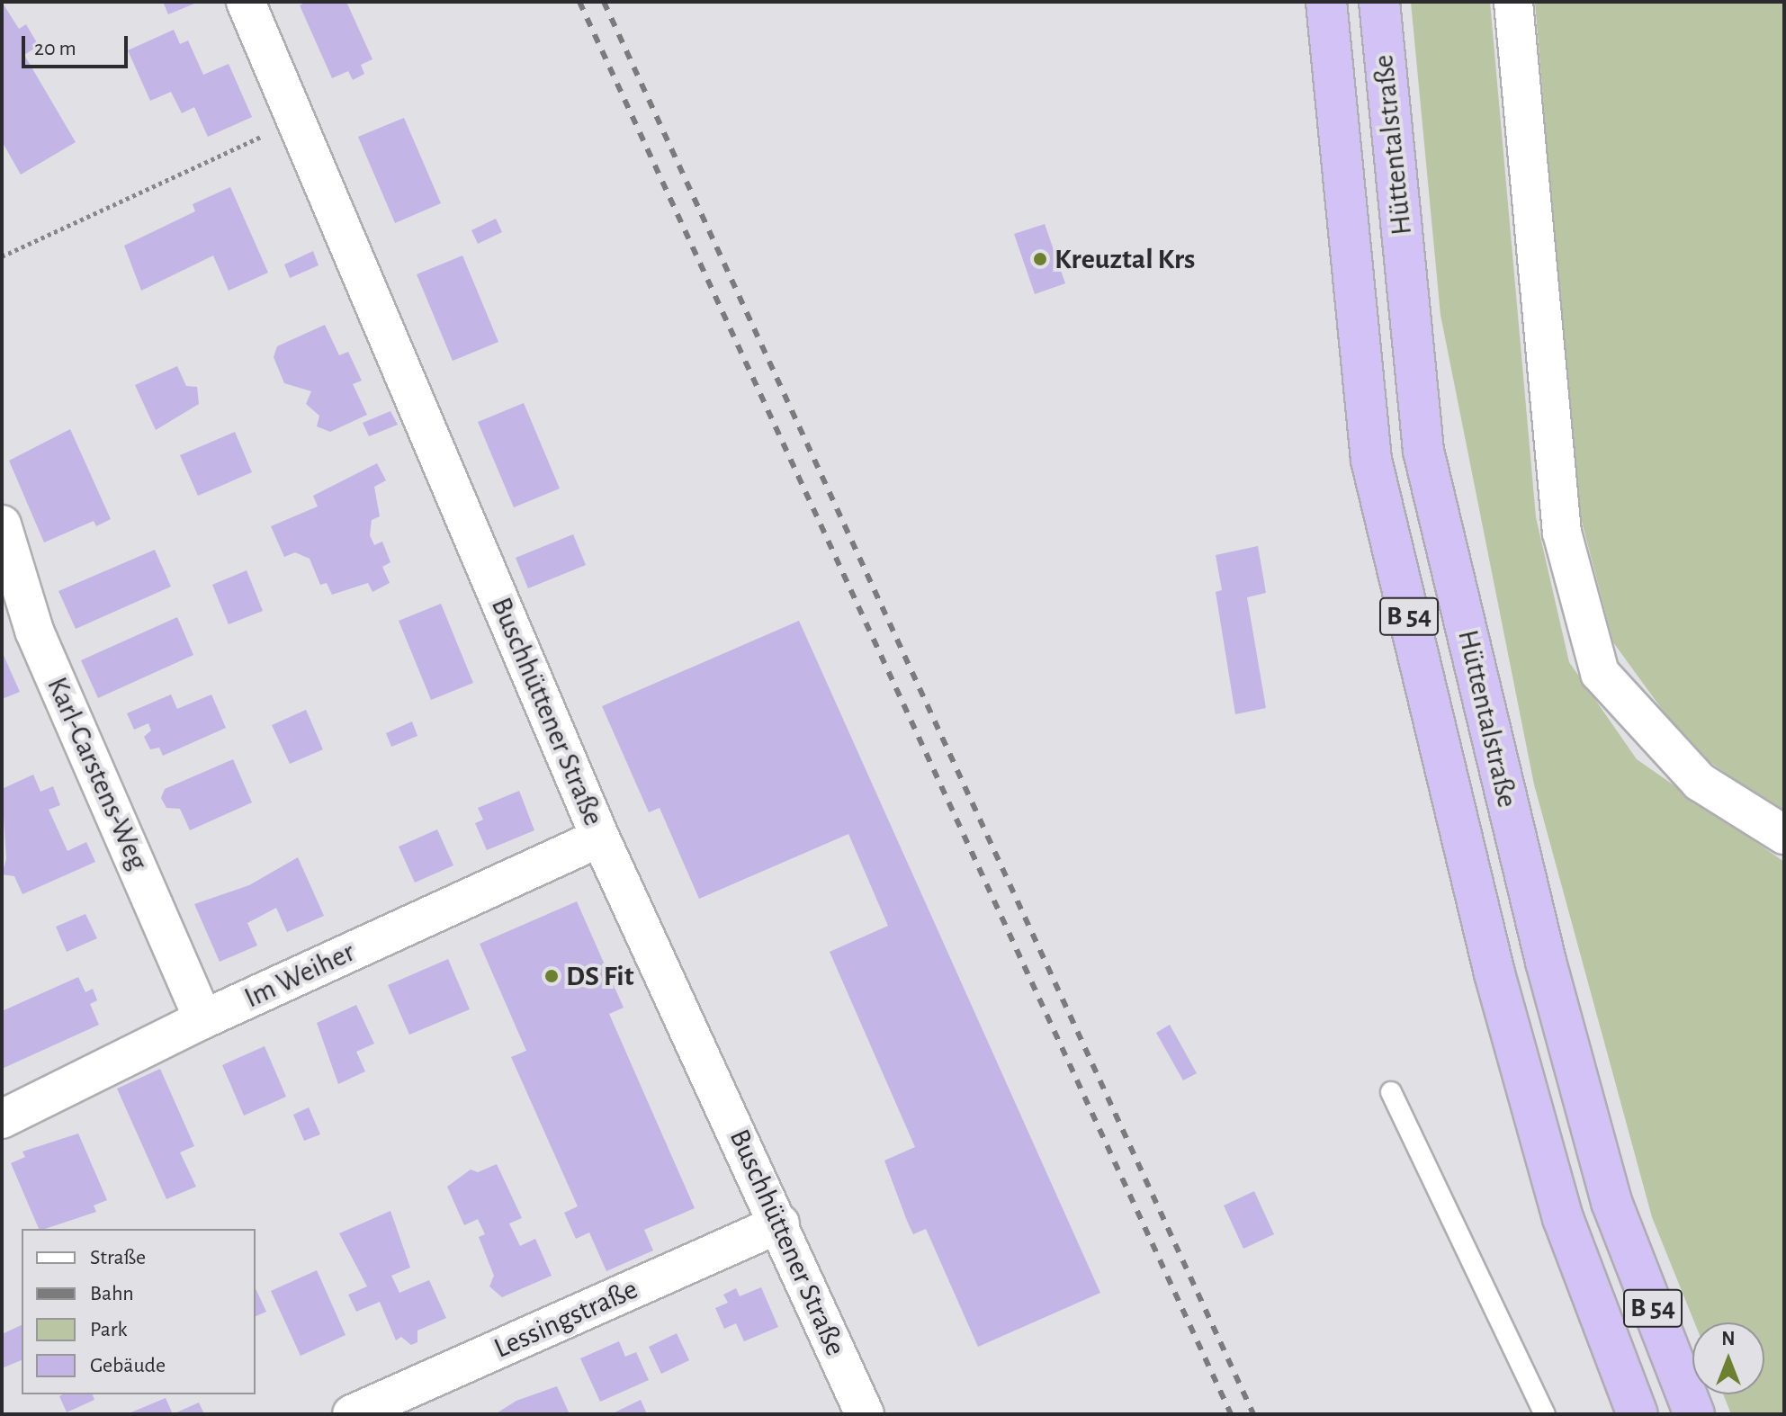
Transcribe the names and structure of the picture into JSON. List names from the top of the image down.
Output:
{
  "streets": {
    "highway": ["Hüttentalstraße", "B 54"],
    "street": [
      "Buschhüttener Straße",
      "Karl-Carstens-Weg",
      "Im Weiher",
      "Lessingstraße"
    ]
  },
  "crossings": [
    ["Buschhüttener Straße", "Im Weiher"],
    ["Buschhüttener Straße", "Lessingstraße"],
    ["Karl-Carstens-Weg", "Im Weiher"]
  ],
  "places": ["Kreuztal Krs", "DS Fit"],
  "legend": [
    "Straße",
    "Bahn",
    "Park",
    "Gebäude"
  ],
  "scale_bar": "20 m",
  "north": "top"
}
